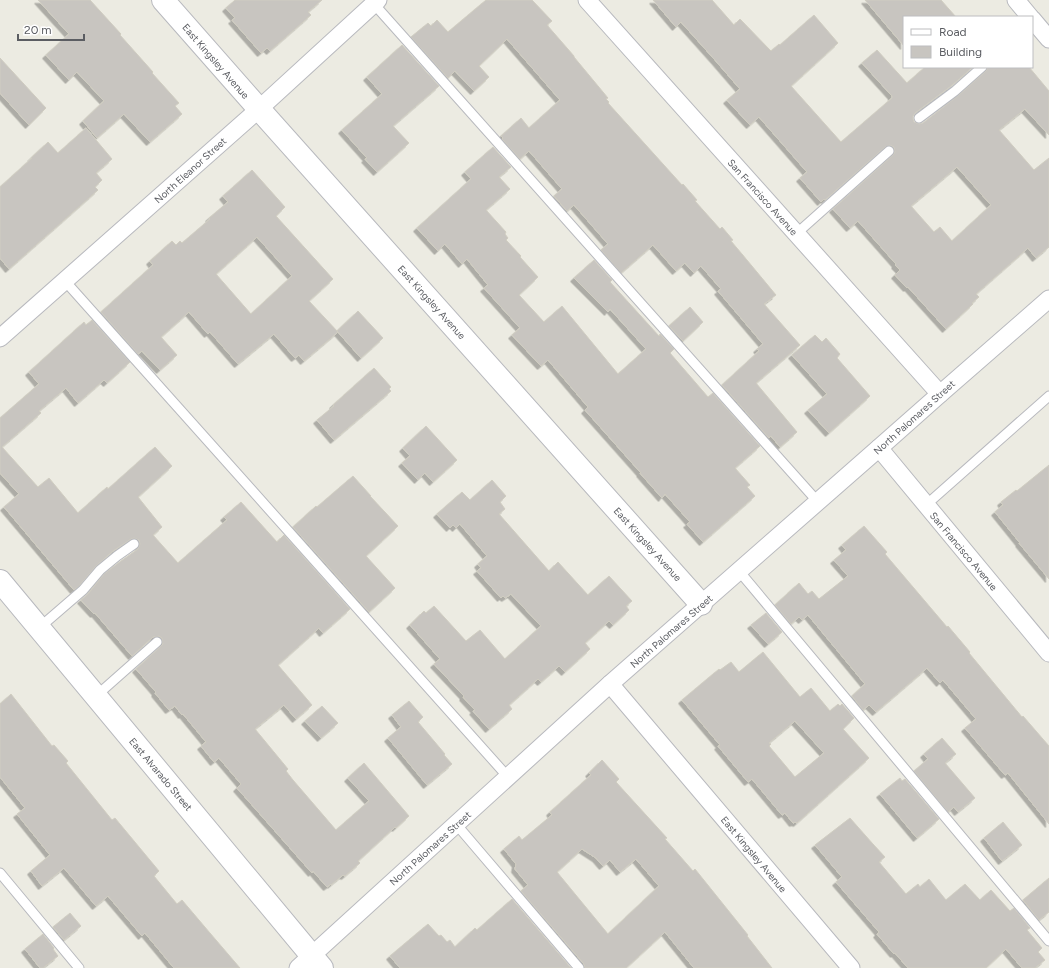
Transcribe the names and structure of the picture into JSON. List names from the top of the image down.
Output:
{
  "streets": {
    "street": [
      "East Kingsley Avenue",
      "North Eleanor Street",
      "San Francisco Avenue",
      "North Palomares Street",
      "East Alvarado Street"
    ]
  },
  "crossings": [
    ["East Kingsley Avenue", "North Eleanor Street"],
    ["East Kingsley Avenue", "North Palomares Street"],
    ["San Francisco Avenue", "North Palomares Street"],
    ["North Palomares Street", "East Alvarado Street"]
  ],
  "legend": ["Road", "Building"],
  "scale_bar": "20 m"
}
